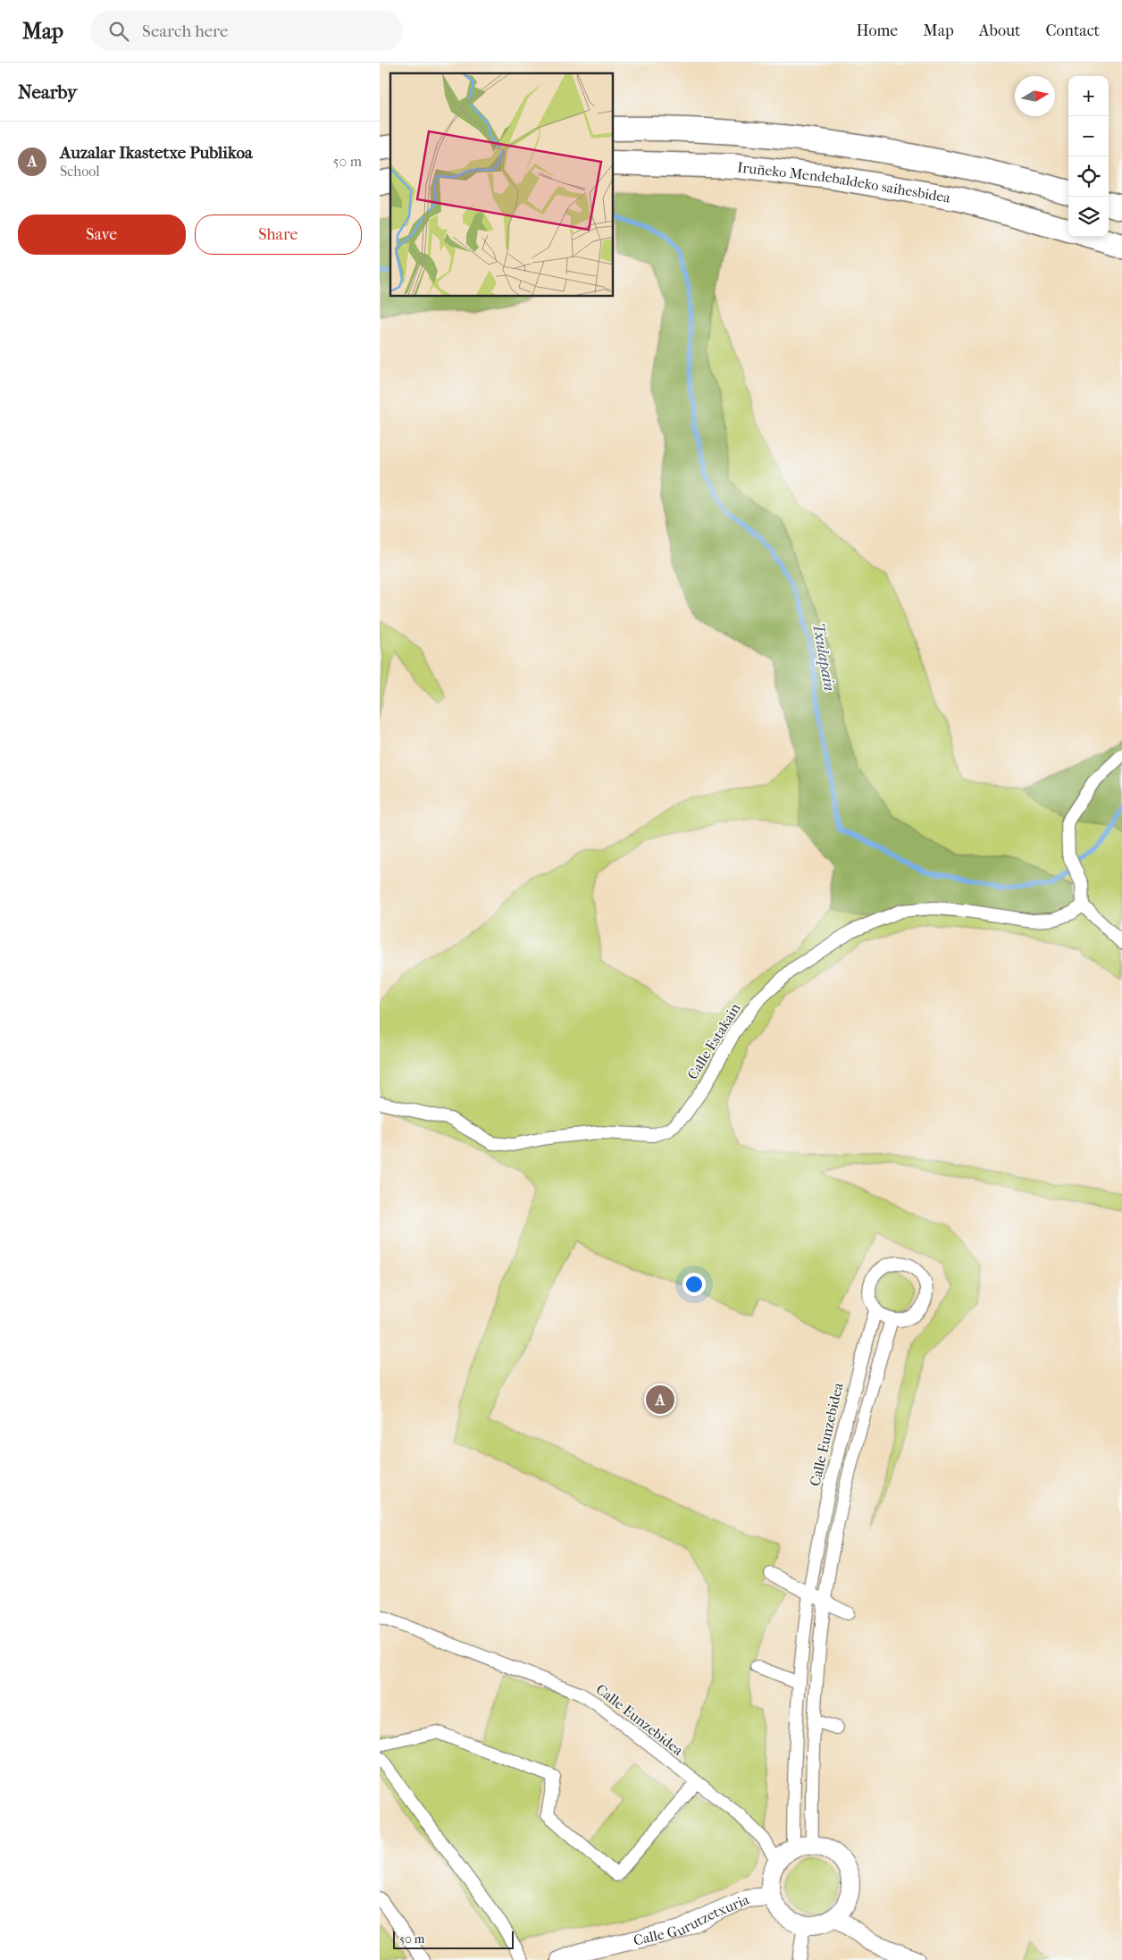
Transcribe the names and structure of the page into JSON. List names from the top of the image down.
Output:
{
  "streets": {
    "highway": ["Iruñeko Mendebaldeko saihesbidea"],
    "street": ["Calle Estakain", "Calle Eunzebidea", "Calle Gurutzetxuria"]
  },
  "crossings": [
    ["Calle Eunzebidea", "Calle Gurutzetxuria"]
  ],
  "water": ["Txulapain"],
  "scale_bar": "50 m",
  "north": "right",
  "page": {
    "header": "Map",
    "search": "Search here",
    "nav": [
      "Home",
      "Map",
      "About",
      "Contact"
    ],
    "heading": "Nearby",
    "map_buttons": ["+", "−"],
    "list": [
      {
        "mark": "A",
        "name": "Auzalar Ikastetxe Publikoa",
        "note": "School",
        "value": "50 m"
      }
    ],
    "buttons": ["Save", "Share"],
    "pins": "A",
    "scale": "50 m"
  }
}
